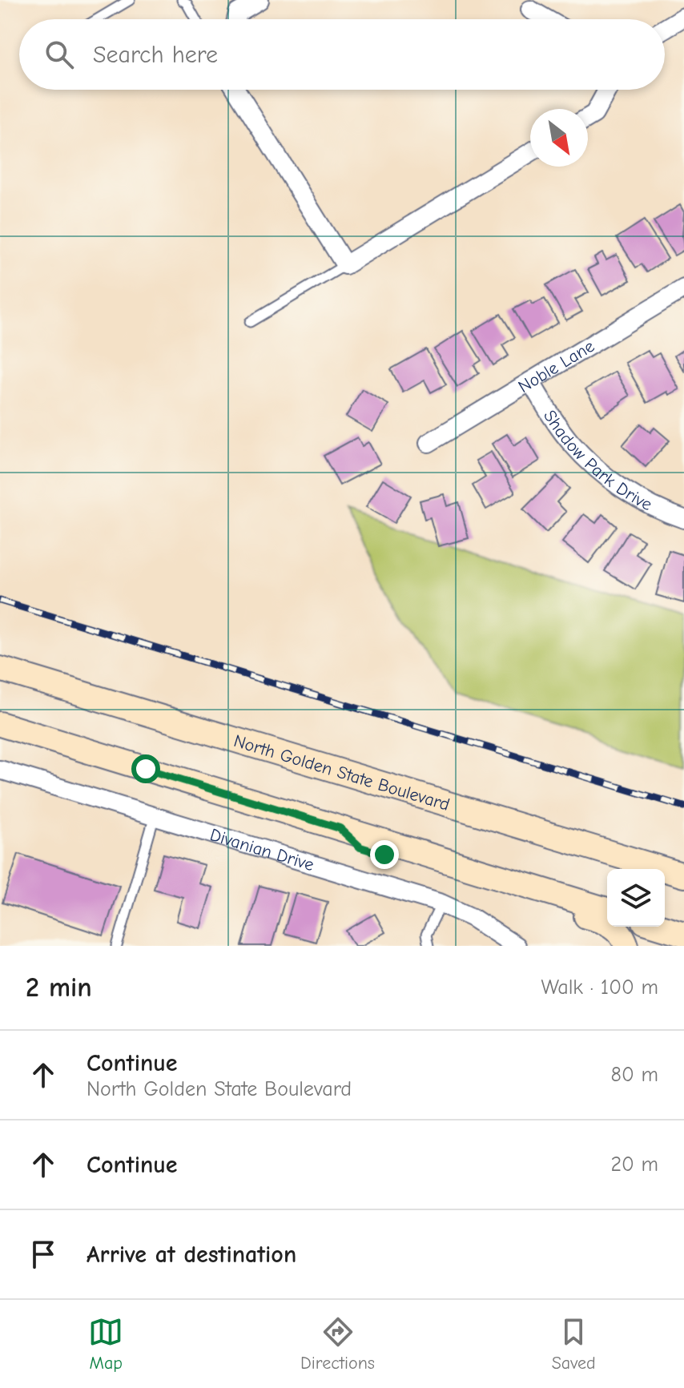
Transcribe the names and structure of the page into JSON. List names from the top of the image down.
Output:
{
  "streets": {
    "main road": ["North Golden State Boulevard"],
    "street": ["Noble Lane", "Shadow Park Drive", "Divanian Drive"]
  },
  "crossings": [
    ["Noble Lane", "Shadow Park Drive"]
  ],
  "north": "bottom right",
  "page": {
    "search": "Search here",
    "heading": ["2 min", "Walk · 100 m"],
    "list": [
      ["Continue", "North Golden State Boulevard", "80 m"],
      ["Continue", "20 m"],
      "Arrive at destination"
    ],
    "nav": ["Map", "Directions", "Saved"]
  }
}
